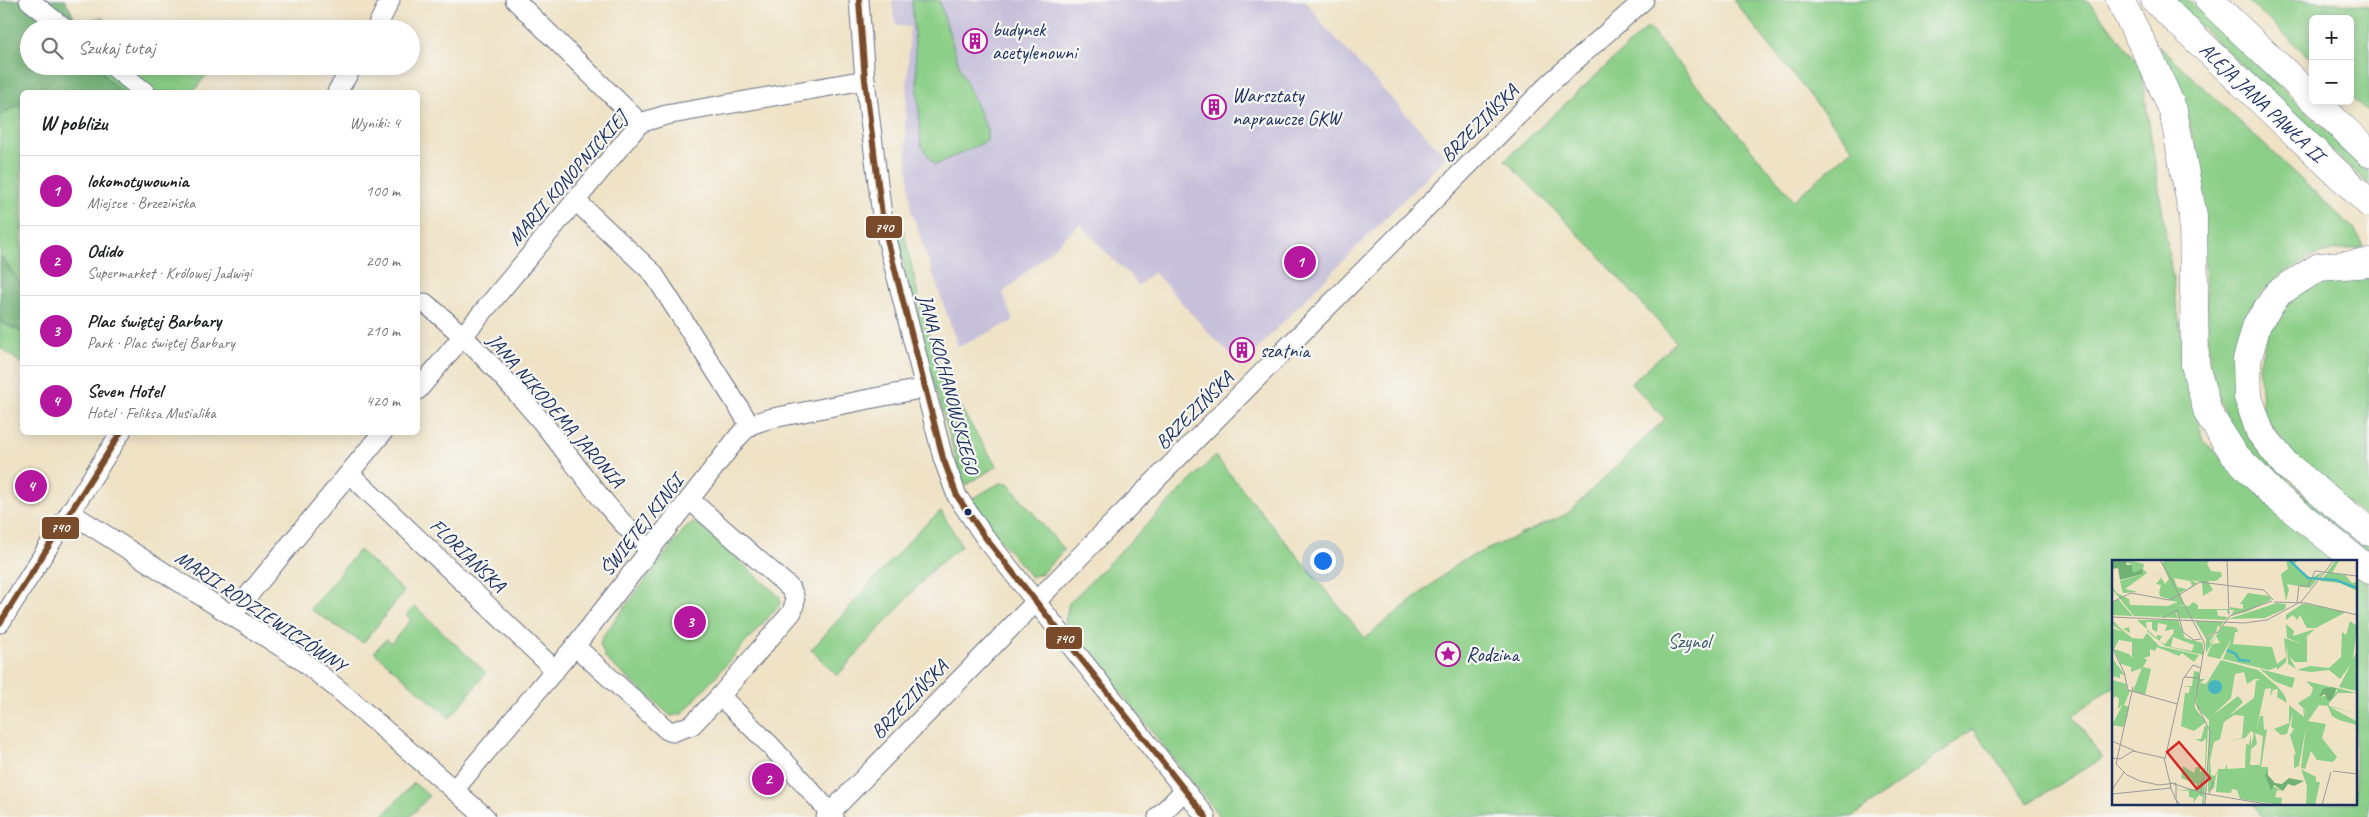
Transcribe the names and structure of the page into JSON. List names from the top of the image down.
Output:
{
  "streets": {
    "main road": ["ALEJA JANA PAWŁA II"],
    "street": [
      "BRZEZIŃSKA",
      "MARII KONOPNICKIEJ",
      "JANA KOCHANOWSKIEGO",
      "JANA NIKODEMA JARONIA",
      "ŚWIĘTEJ KINGI",
      "FLORIAŃSKA",
      "MARII RODZIEWICZÓWNY"
    ]
  },
  "crossings": [
    ["BRZEZIŃSKA", "JANA KOCHANOWSKIEGO"],
    ["MARII KONOPNICKIEJ", "JANA KOCHANOWSKIEGO"],
    ["MARII KONOPNICKIEJ", "JANA NIKODEMA JARONIA"],
    ["JANA NIKODEMA JARONIA", "ŚWIĘTEJ KINGI"],
    ["ŚWIĘTEJ KINGI", "FLORIAŃSKA"],
    ["ŚWIĘTEJ KINGI", "MARII RODZIEWICZÓWNY"]
  ],
  "parks": ["Szynol"],
  "places": {
    "building": ["budynek acetylenowni", "Warsztaty naprawcze GKW", "szatnia"],
    "place": ["Rodzina"]
  },
  "lines": ["transit line 740"],
  "page": {
    "map_buttons": ["+", "−"],
    "search": "Szukaj tutaj",
    "heading": ["W pobliżu", "Wyniki: 4"],
    "list": [
      {
        "mark": "1",
        "name": "lokomotywownia",
        "note": "Miejsce · Brzezińska",
        "value": "100 m"
      },
      {
        "mark": "2",
        "name": "Odido",
        "note": "Supermarket · Królowej Jadwigi",
        "value": "200 m"
      },
      {
        "mark": "3",
        "name": "Plac świętej Barbary",
        "note": "Park · Plac świętej Barbary",
        "value": "210 m"
      },
      {
        "mark": "4",
        "name": "Seven Hotel",
        "note": "Hotel · Feliksa Musialika",
        "value": "420 m"
      }
    ],
    "pins": [
      "1",
      "4",
      "3",
      "2"
    ]
  }
}
